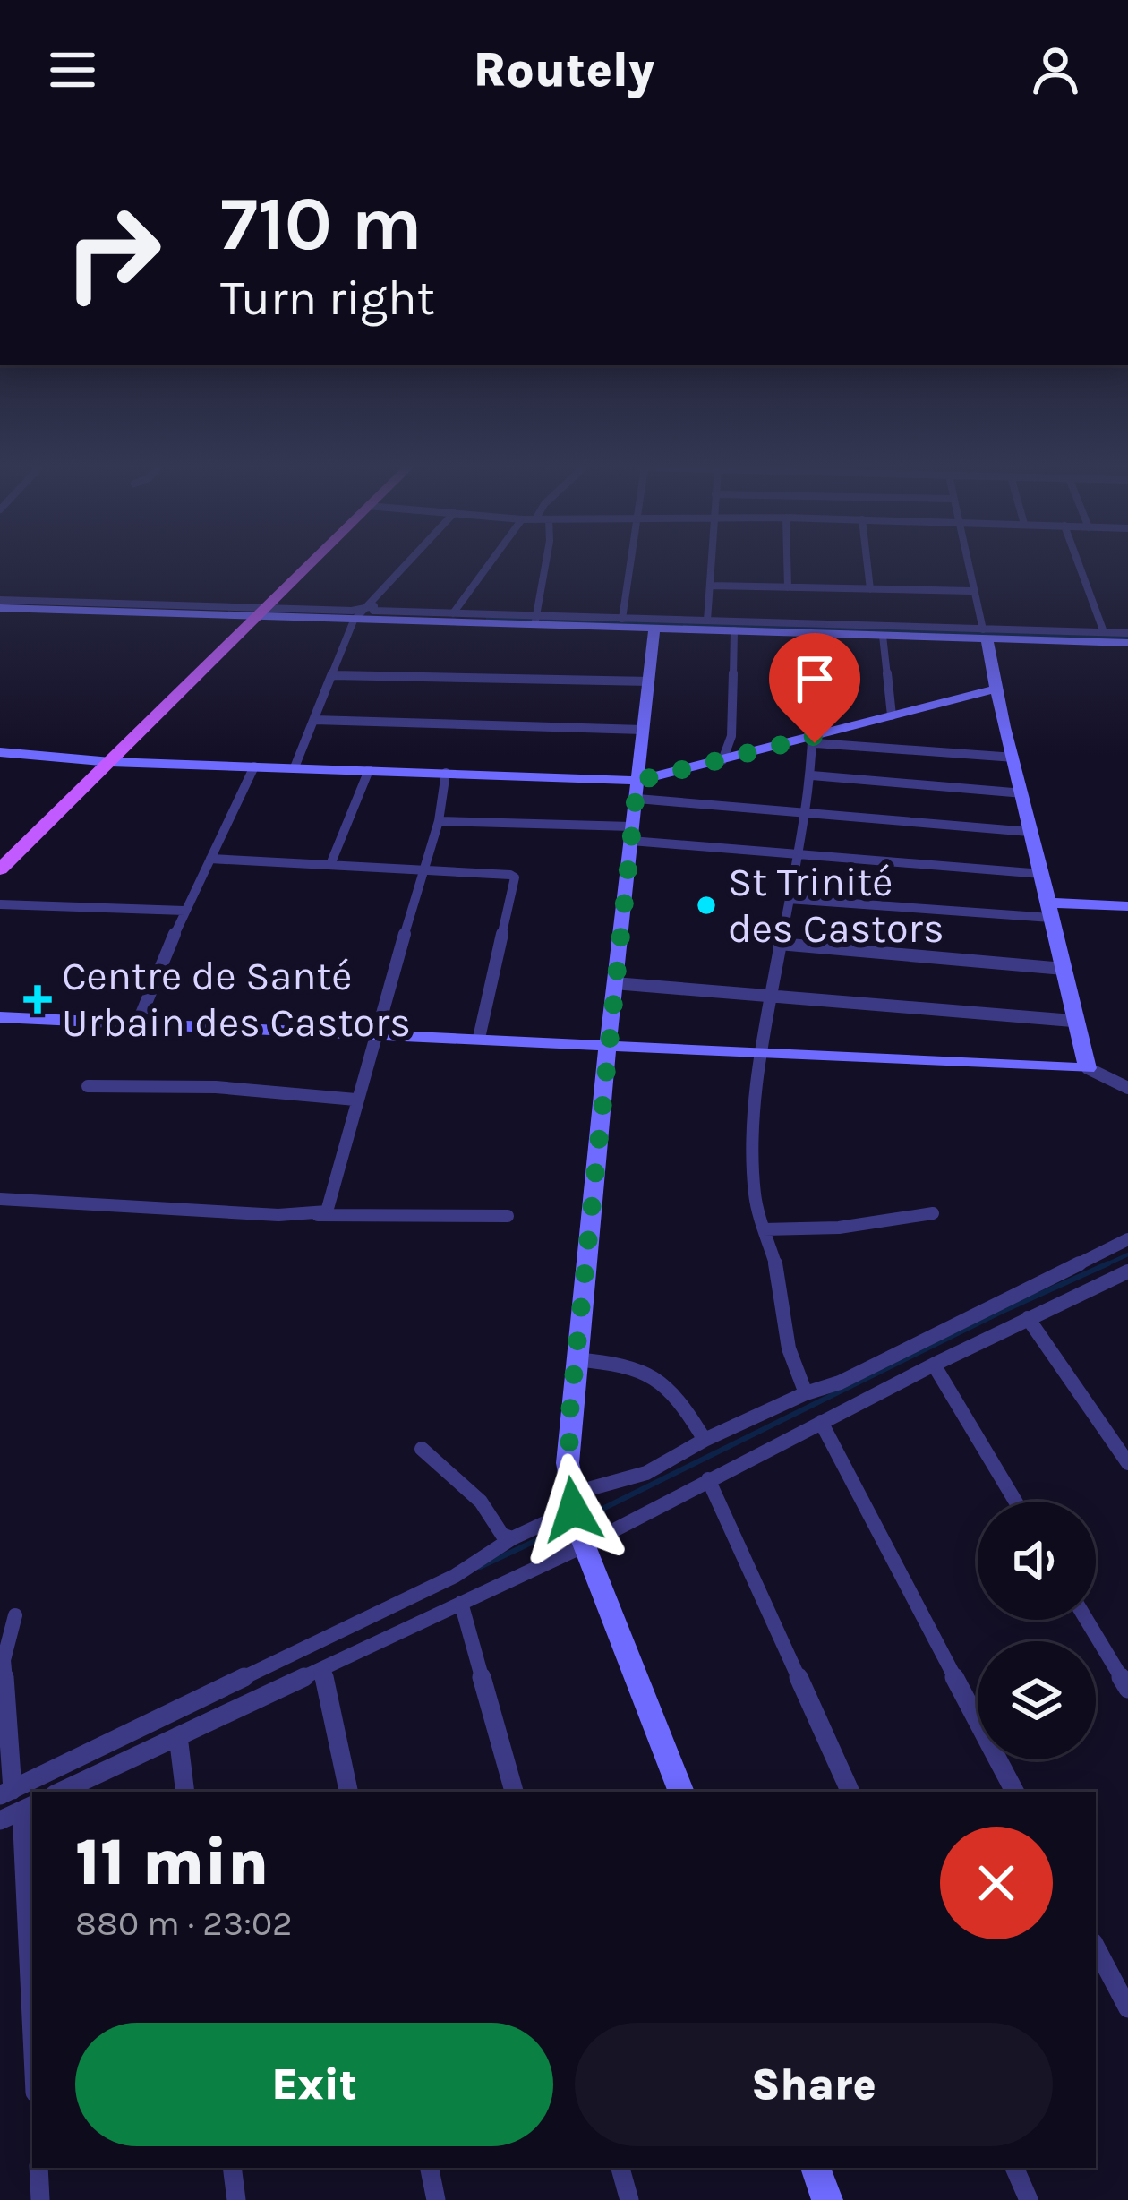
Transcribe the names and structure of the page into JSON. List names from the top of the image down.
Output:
{
  "places": {
    "other": ["St Trinité des Castors"],
    "health": ["Centre de Santé Urbain des Castors"]
  },
  "page": {
    "header": "Routely",
    "turn": ["710 m", "Turn right"],
    "heading": ["11 min", "880 m · 23:02"],
    "buttons": ["Exit", "Share"]
  }
}
